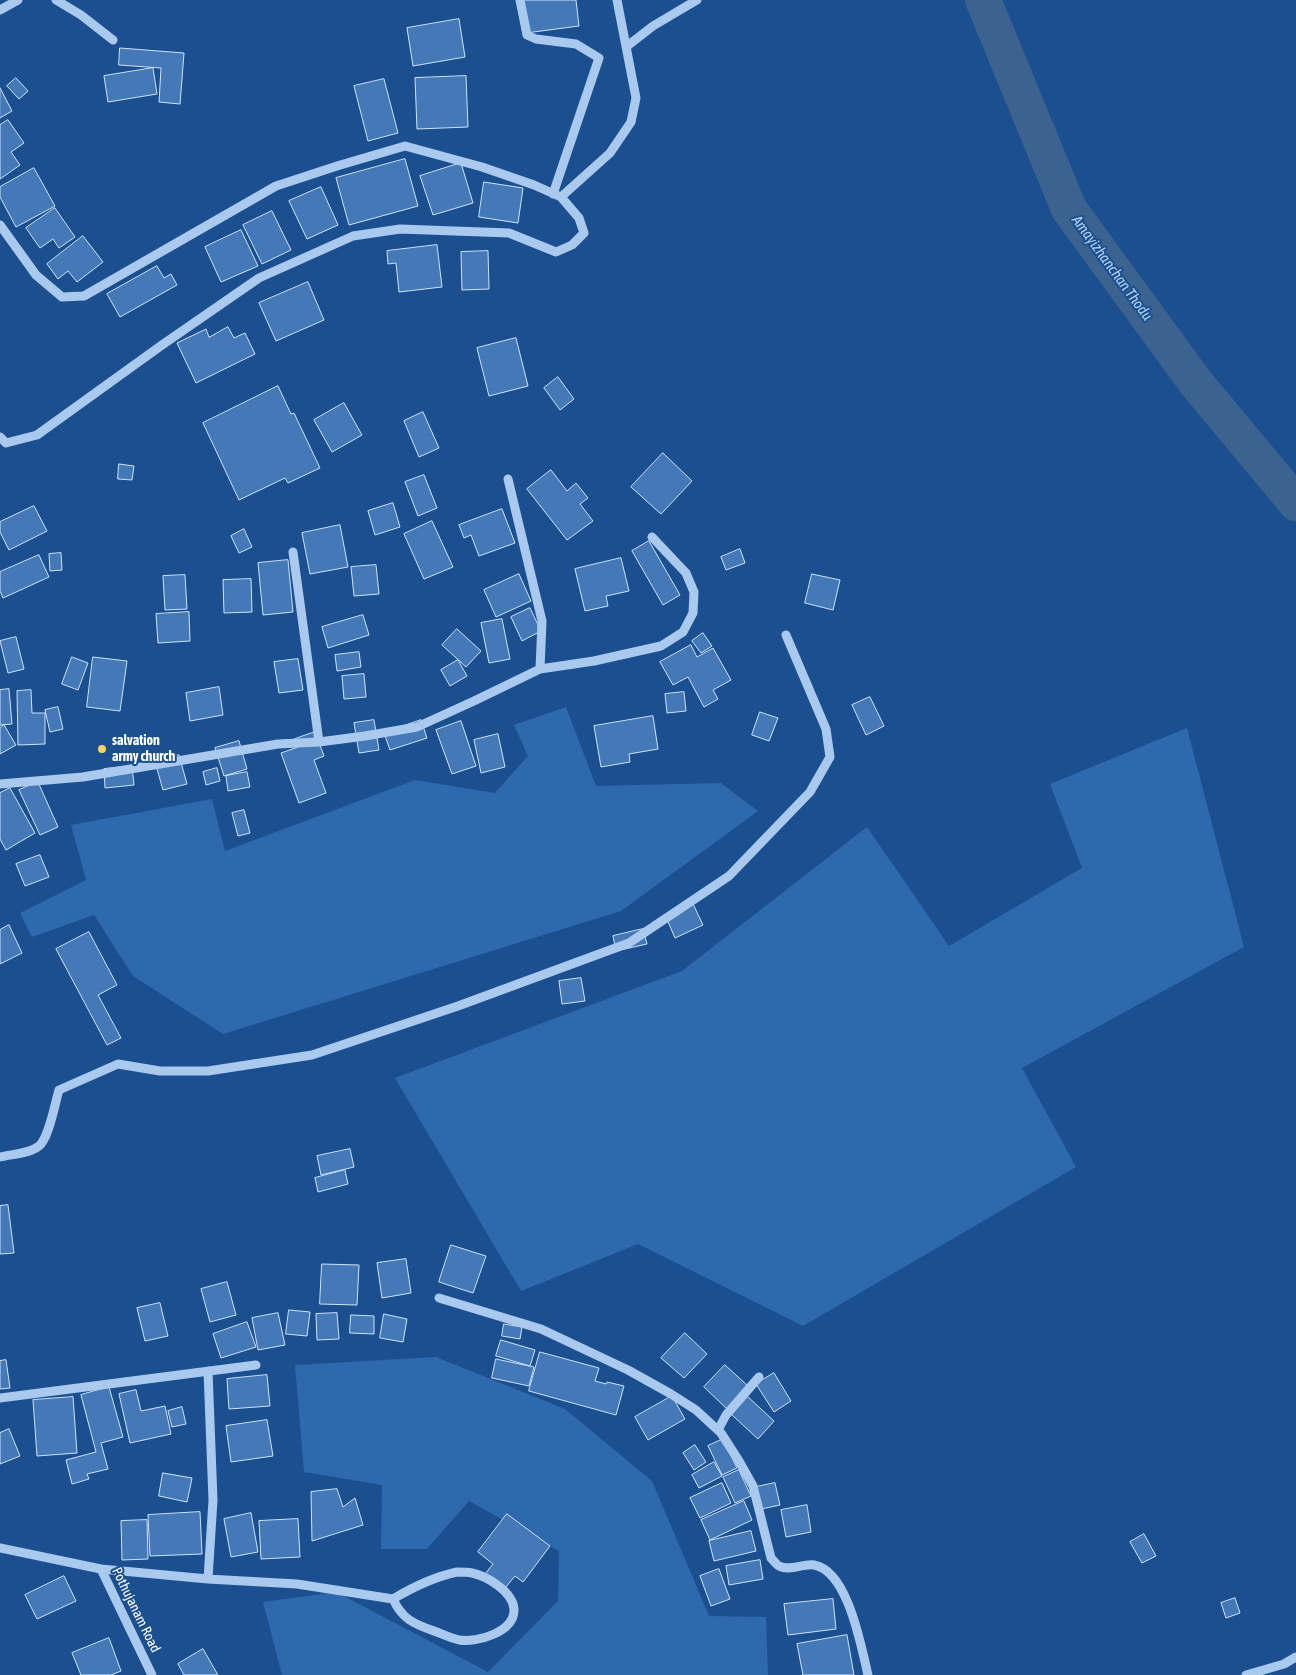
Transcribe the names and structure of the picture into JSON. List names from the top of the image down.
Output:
{
  "streets": {
    "street": ["Pothujanam Road"]
  },
  "water": ["Amayizhanchan Thodu"],
  "places": ["salvation army church"]
}
